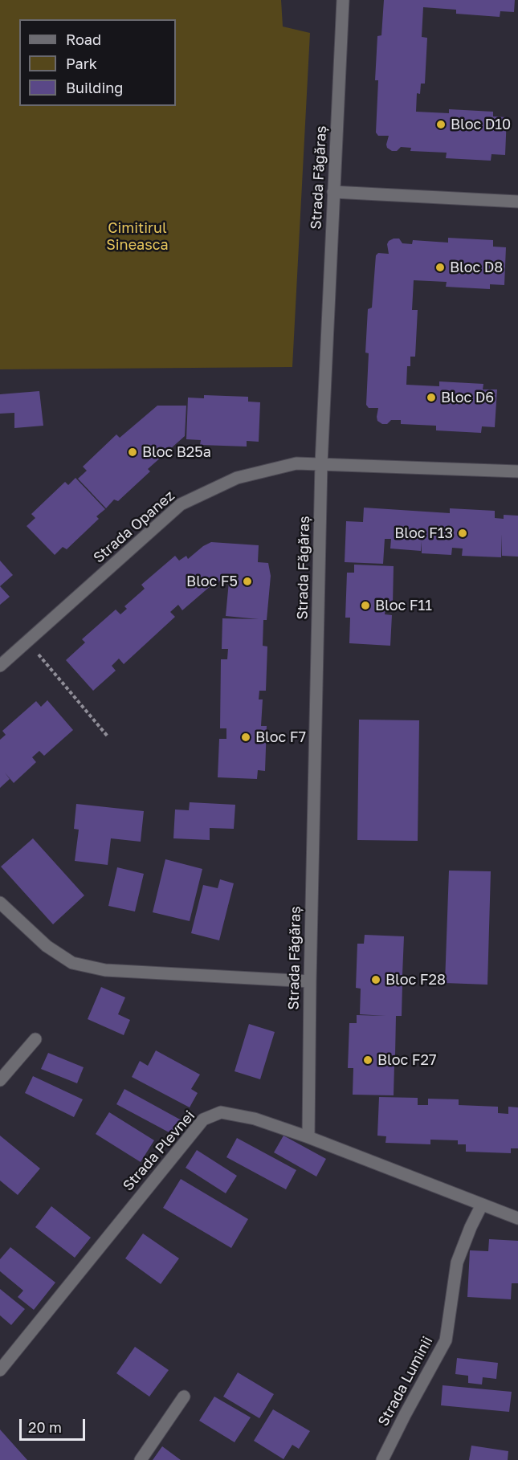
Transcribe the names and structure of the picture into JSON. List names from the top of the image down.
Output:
{
  "streets": {
    "street": [
      "Strada Făgăraș",
      "Strada Opanez",
      "Strada Plevnei",
      "Strada Luminii"
    ]
  },
  "crossings": [
    ["Strada Făgăraș", "Strada Opanez"],
    ["Strada Făgăraș", "Strada Plevnei"],
    ["Strada Plevnei", "Strada Luminii"]
  ],
  "parks": ["Cimitirul Sineasca"],
  "places": [
    "Bloc D10",
    "Bloc D8",
    "Bloc D6",
    "Bloc B25a",
    "Bloc F13",
    "Bloc F5",
    "Bloc F11",
    "Bloc F7",
    "Bloc F28",
    "Bloc F27"
  ],
  "legend": ["Road", "Park", "Building"],
  "scale_bar": "20 m"
}
